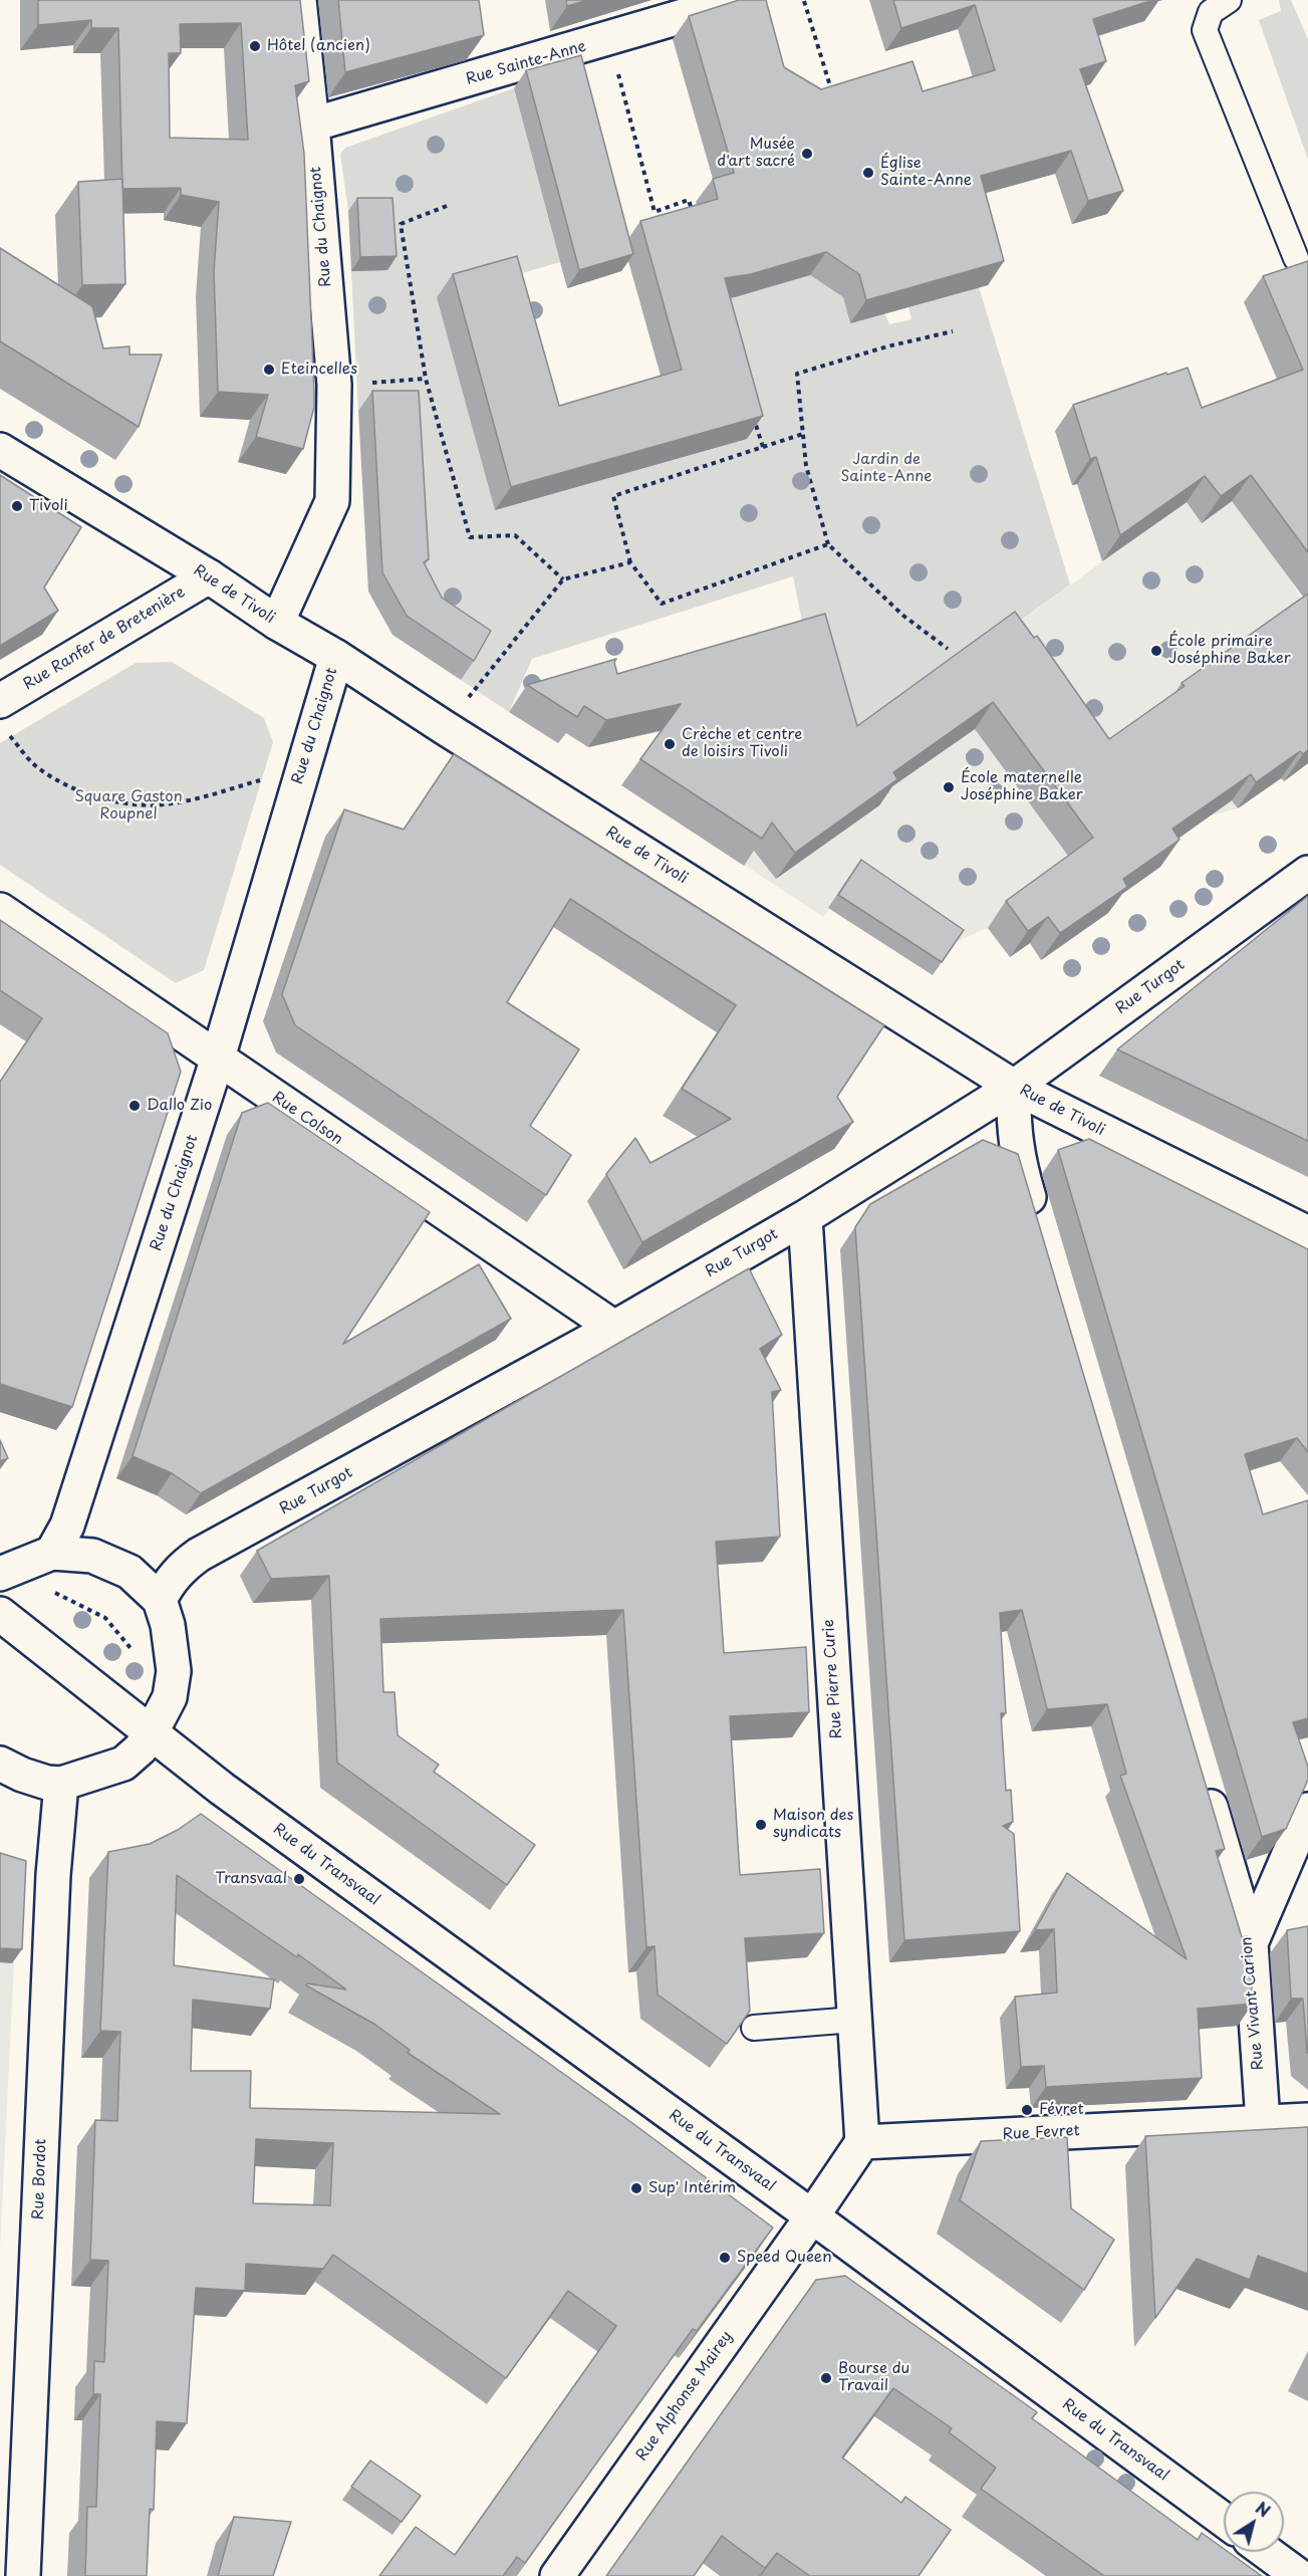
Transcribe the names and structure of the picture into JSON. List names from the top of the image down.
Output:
{
  "streets": {
    "street": [
      "Rue Sainte-Anne",
      "Rue du Chaignot",
      "Rue de Tivoli",
      "Rue Ranfer de Bretenière",
      "Rue Turgot",
      "Rue Colson",
      "Rue Pierre Curie",
      "Rue du Transvaal",
      "Rue Vivant Carion",
      "Rue Fevret",
      "Rue Bordot",
      "Rue Alphonse Mairey"
    ]
  },
  "crossings": [
    ["Rue Sainte-Anne", "Rue du Chaignot"],
    ["Rue du Chaignot", "Rue de Tivoli"],
    ["Rue du Chaignot", "Rue Colson"],
    ["Rue de Tivoli", "Rue Ranfer de Bretenière"],
    ["Rue de Tivoli", "Rue Turgot"],
    ["Rue Turgot", "Rue Colson"],
    ["Rue Turgot", "Rue Pierre Curie"],
    ["Rue Pierre Curie", "Rue Fevret"],
    ["Rue du Transvaal", "Rue Alphonse Mairey"],
    ["Rue Vivant Carion", "Rue Fevret"]
  ],
  "parks": ["Jardin de Sainte-Anne", "Square Gaston Roupnel"],
  "places": [
    "Hôtel (ancien)",
    "Musée d'art sacré",
    "Église Sainte-Anne",
    "Eteincelles",
    "Tivoli",
    "École primaire Joséphine Baker",
    "Crèche et centre de loisirs Tivoli",
    "École maternelle Joséphine Baker",
    "Dallo Zio",
    "Maison des syndicats",
    "Transvaal",
    "Févret",
    "Sup' Intérim",
    "Speed Queen",
    "Bourse du Travail"
  ],
  "north": "top right"
}
